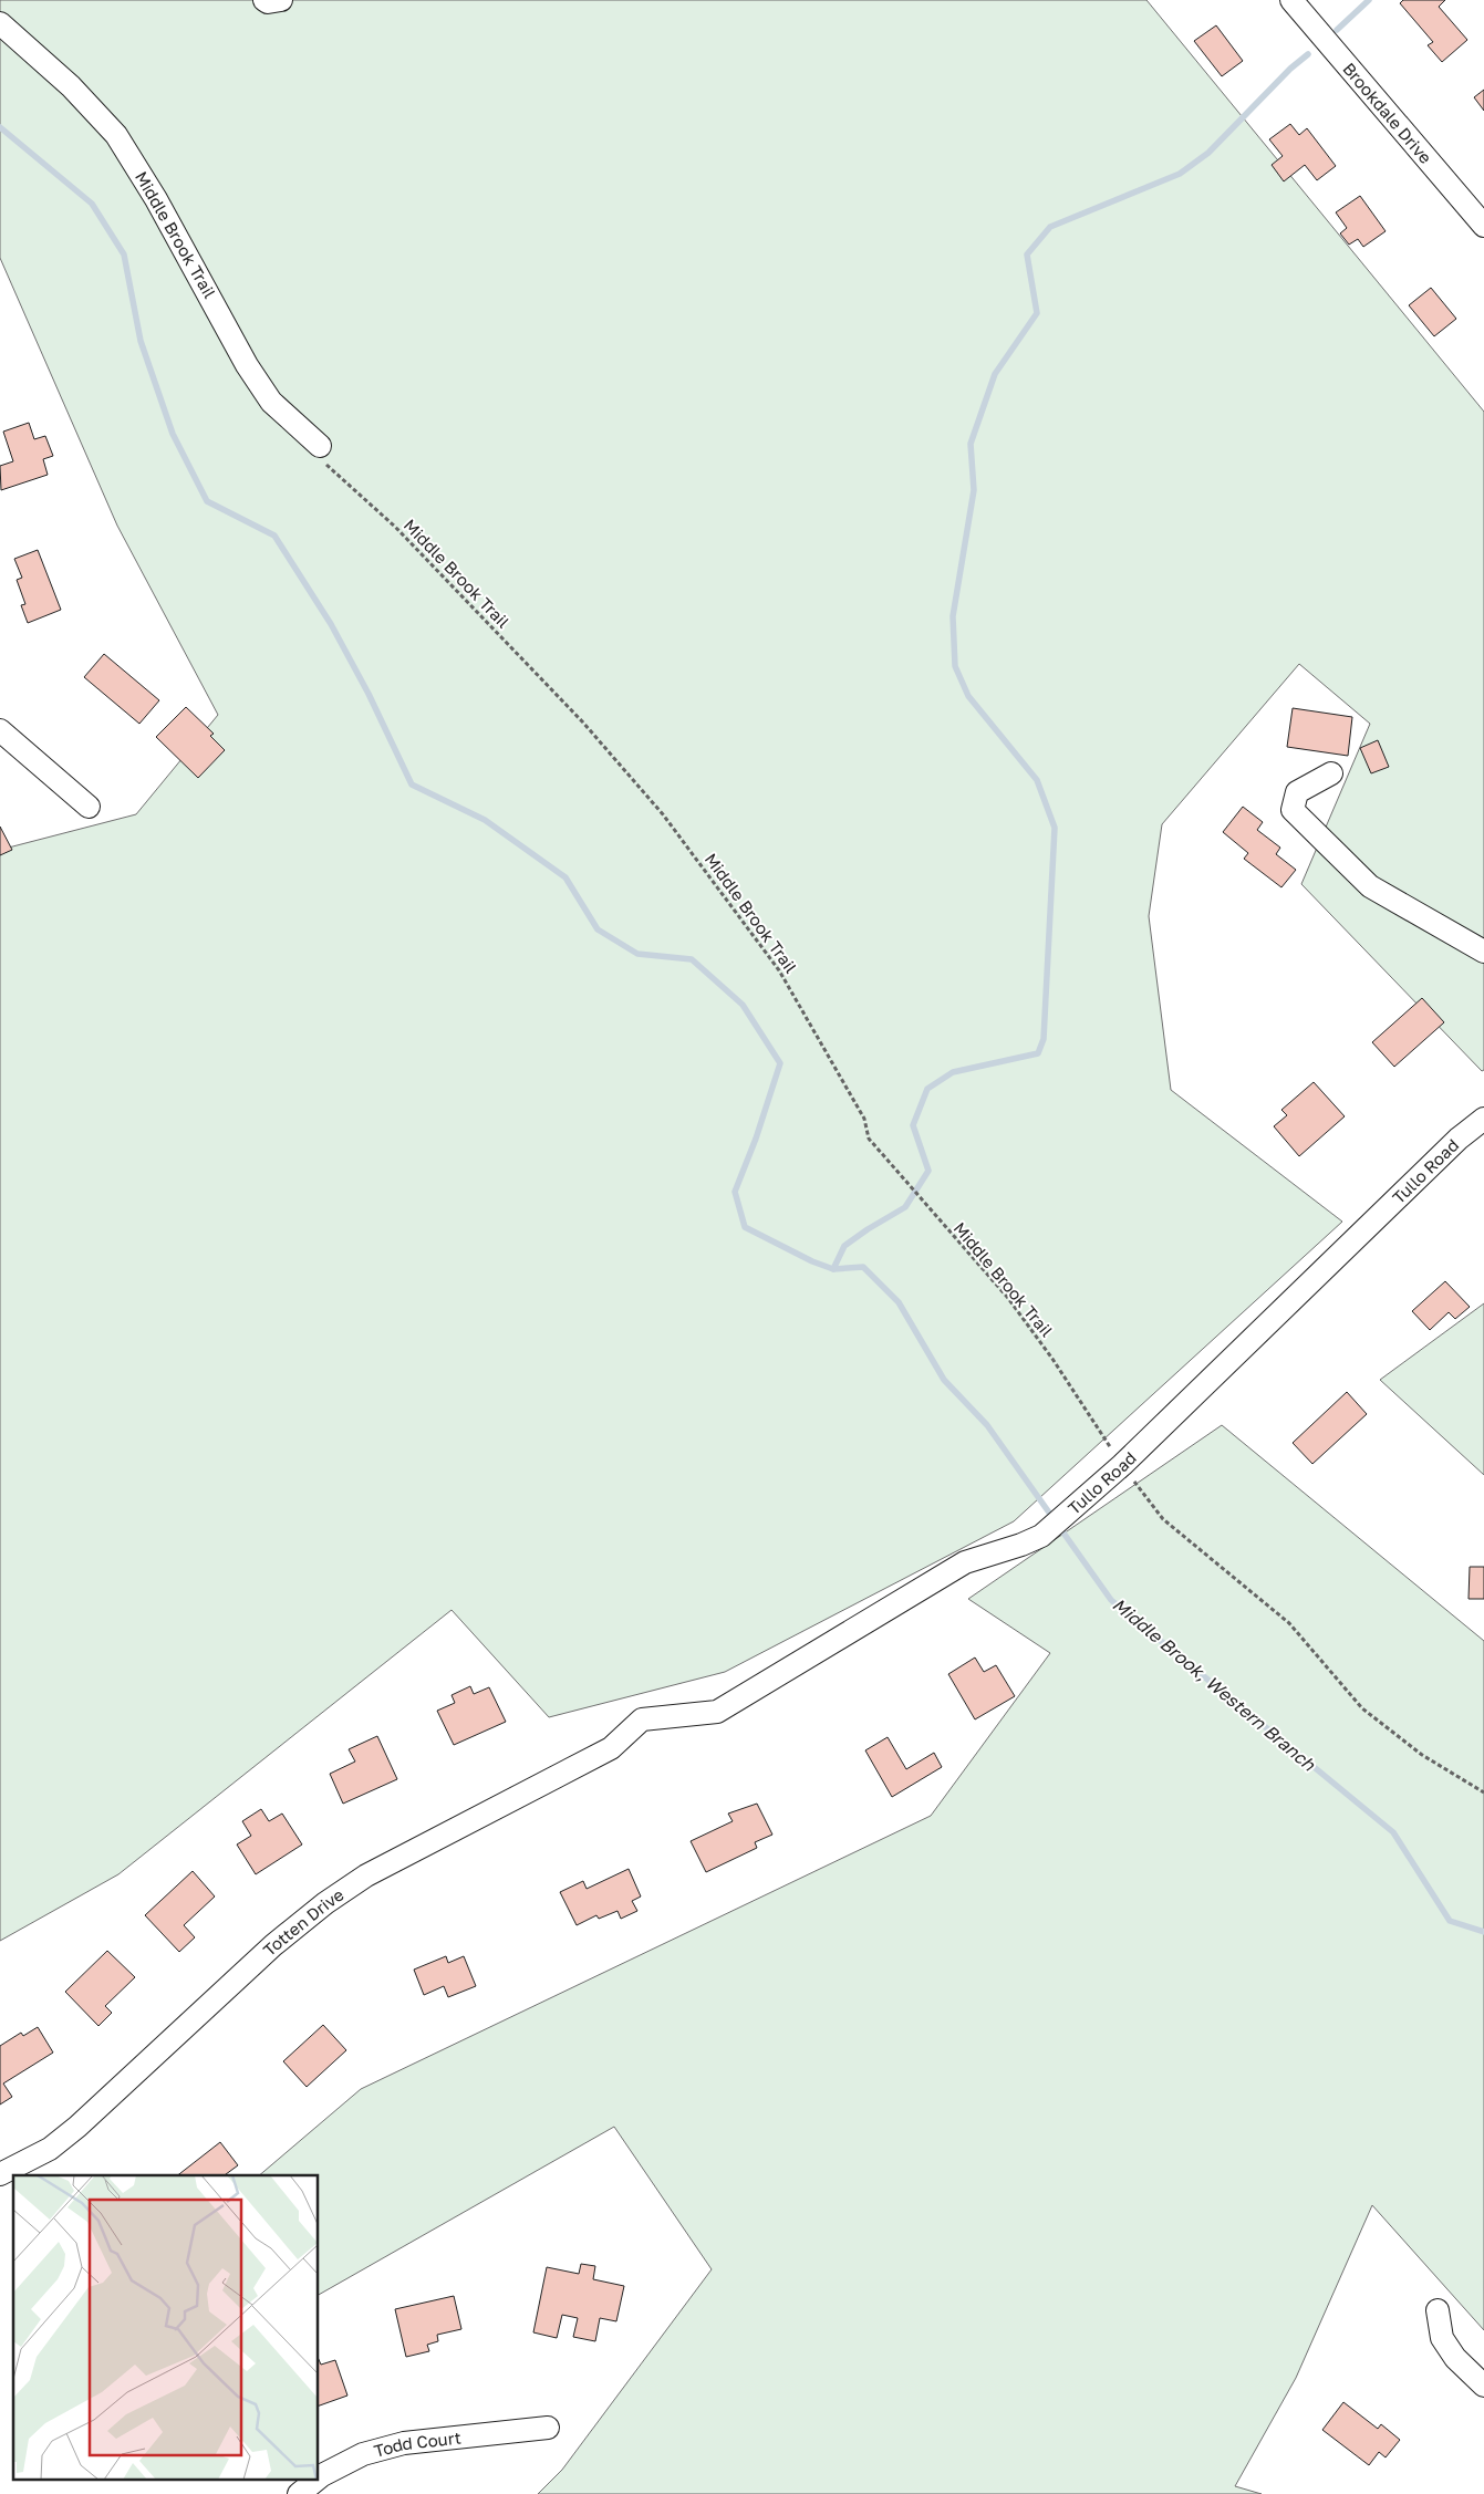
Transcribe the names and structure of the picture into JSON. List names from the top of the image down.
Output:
{
  "streets": {
    "street": [
      "Brookdale Drive",
      "Tullo Road",
      "Totten Drive",
      "Todd Court"
    ],
    "path": ["Middle Brook Trail"]
  },
  "crossings": [
    ["Middle Brook Trail", "Tullo Road"],
    ["Tullo Road", "Totten Drive"]
  ],
  "water": ["Middle Brook, Western Branch"]
}
